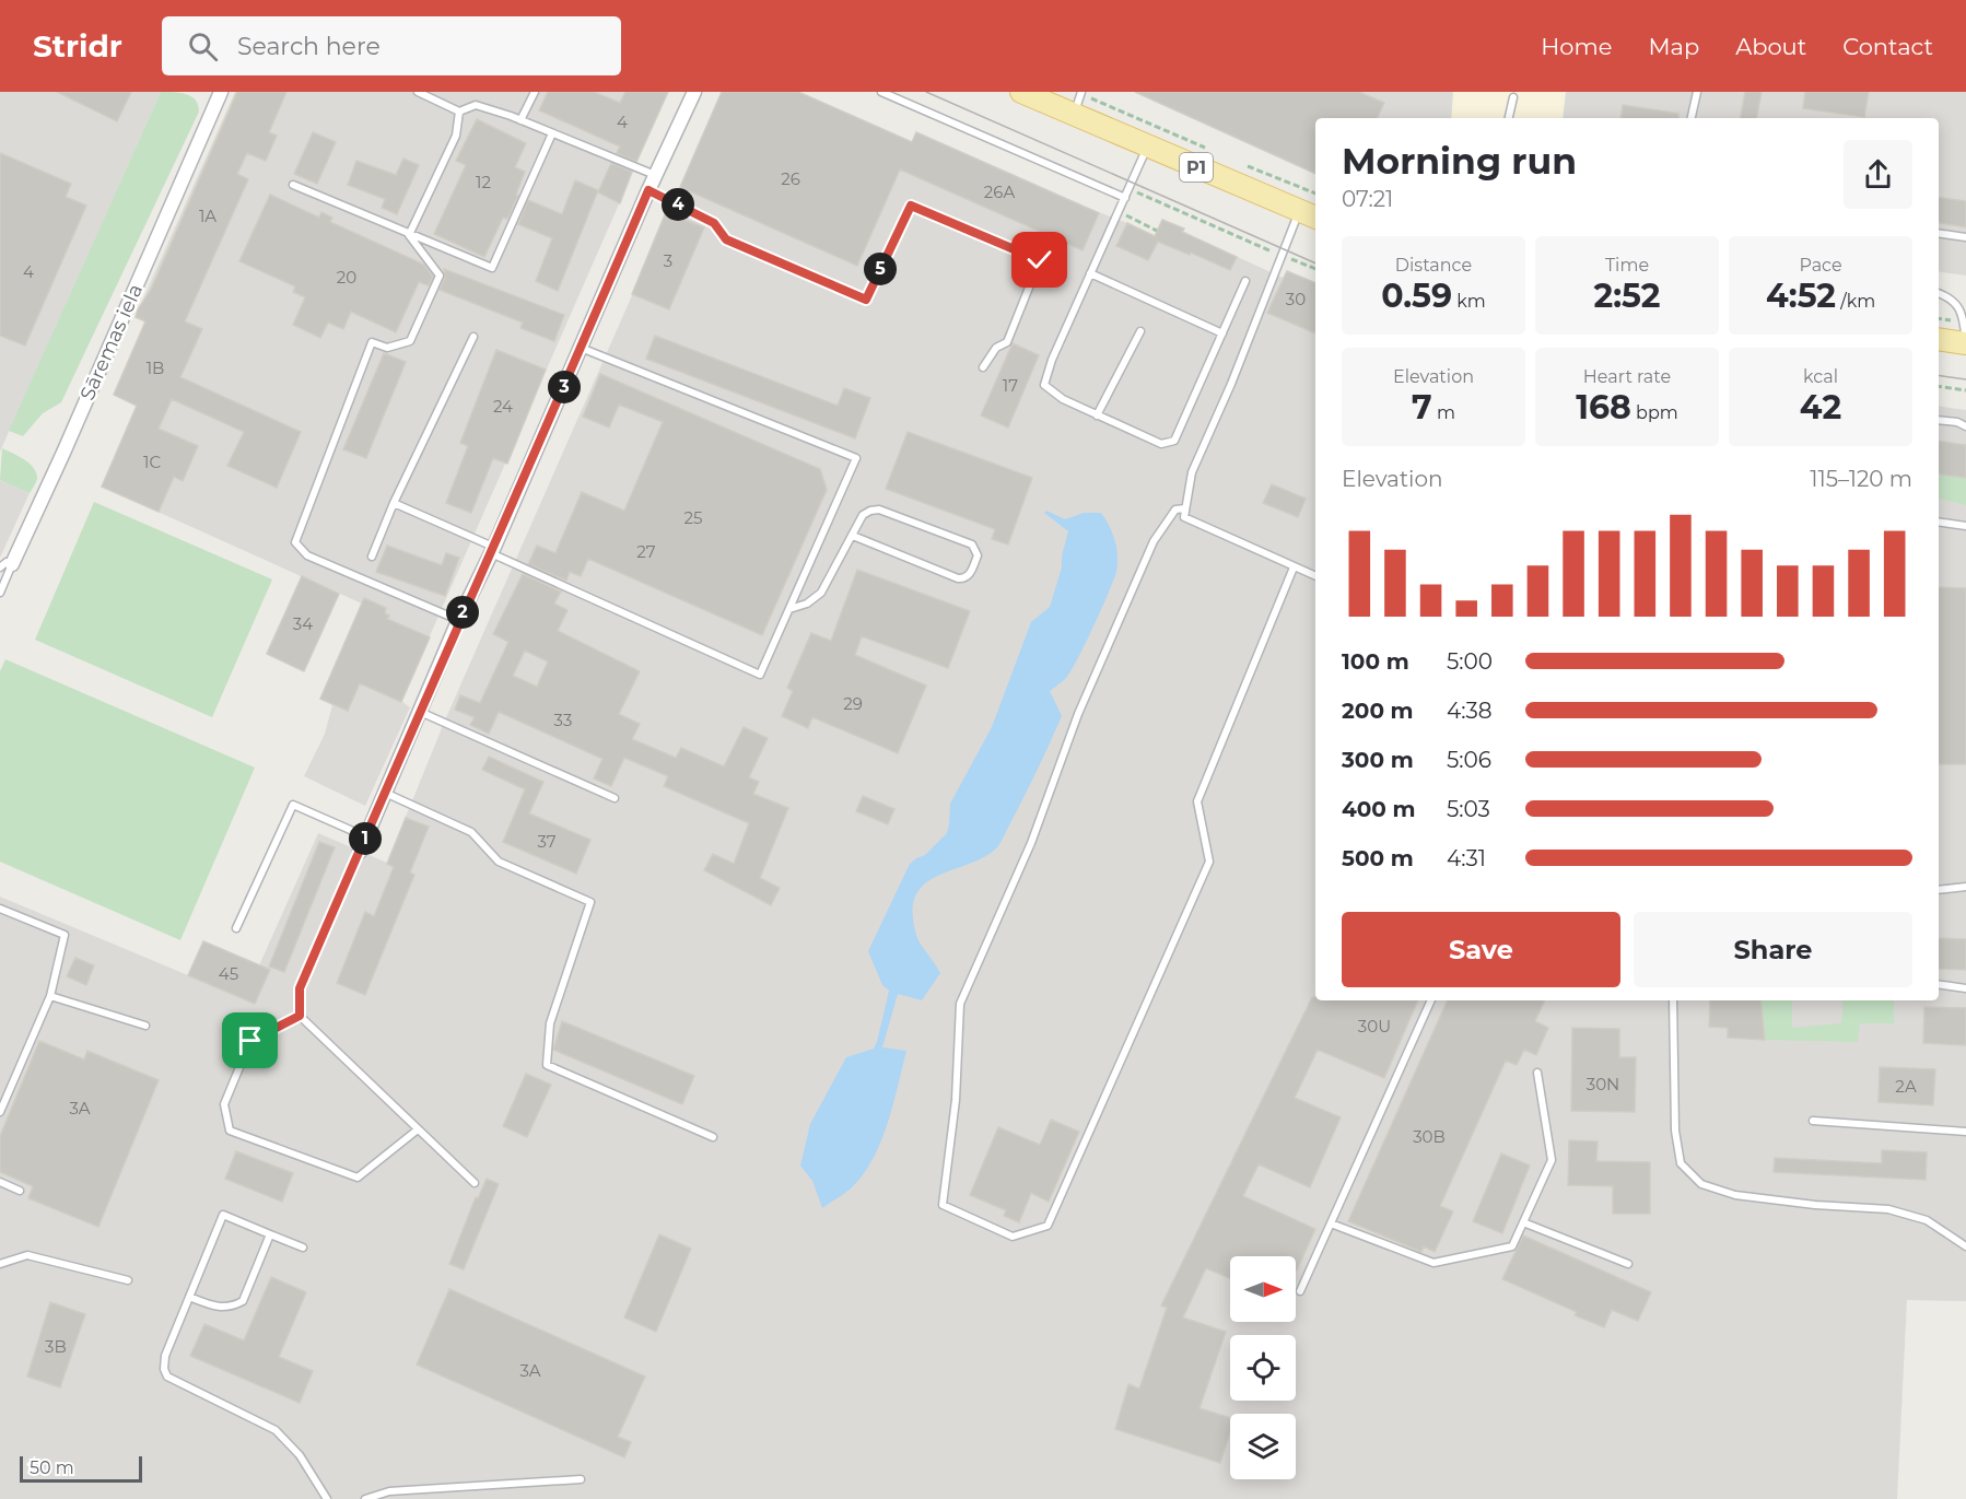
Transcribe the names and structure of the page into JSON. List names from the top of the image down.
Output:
{
  "streets": {
    "main road": ["P1"],
    "street": ["Sāremas iela"]
  },
  "house_numbers": [
    "4",
    "26",
    "12",
    "26A",
    "1A",
    "3",
    "4",
    "20",
    "30",
    "1B",
    "17",
    "24",
    "1C",
    "25",
    "27",
    "34",
    "29",
    "33",
    "37",
    "45",
    "30U",
    "30N",
    "2A",
    "3A",
    "30B",
    "3B",
    "3A"
  ],
  "scale_bar": "50 m",
  "north": "right",
  "page": {
    "header": "Stridr",
    "search": "Search here",
    "nav": [
      "Home",
      "Map",
      "About",
      "Contact"
    ],
    "heading": ["Morning run", "07:21"],
    "pins": [
      "4",
      "5",
      "3",
      "2",
      "1"
    ],
    "stats": [
      ["Distance", "0.59 km"],
      ["Time", "2:52"],
      ["Pace", "4:52 /km"],
      ["Elevation", "7 m"],
      ["Heart rate", "168 bpm"],
      ["kcal", "42"]
    ],
    "chart": ["Elevation", "115–120 m"],
    "list": [
      {
        "name": "100 m",
        "note": "5:00"
      },
      {
        "name": "200 m",
        "note": "4:38"
      },
      {
        "name": "300 m",
        "note": "5:06"
      },
      {
        "name": "400 m",
        "note": "5:03"
      },
      {
        "name": "500 m",
        "note": "4:31"
      }
    ],
    "buttons": ["Save", "Share"],
    "scale": "50 m"
  }
}
